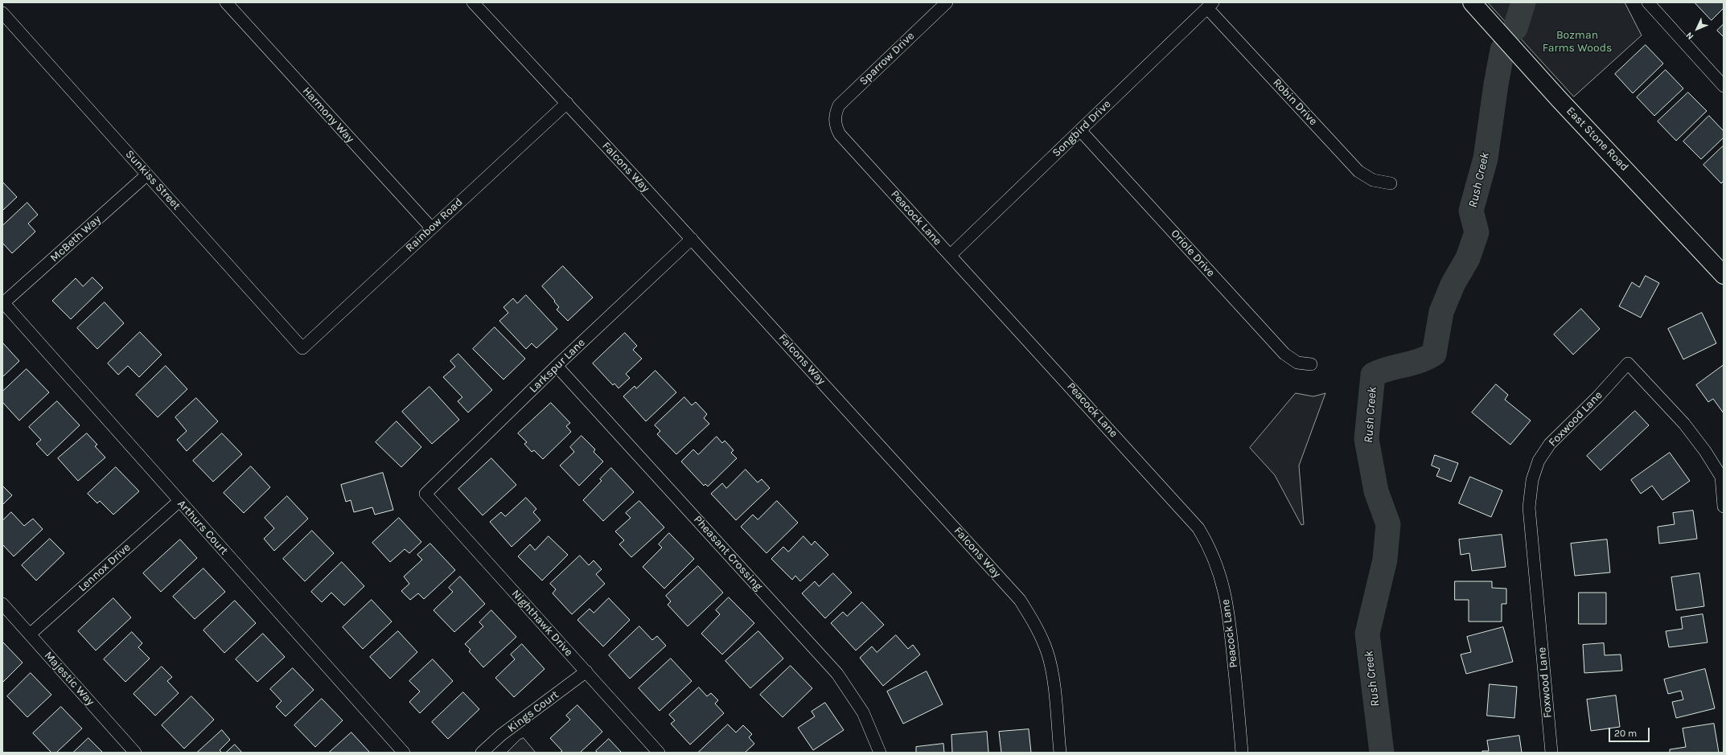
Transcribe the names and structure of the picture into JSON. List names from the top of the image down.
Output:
{
  "streets": {
    "main road": ["East Stone Road"],
    "street": [
      "Sparrow Drive",
      "Robin Drive",
      "Harmony Way",
      "Songbird Drive",
      "Falcons Way",
      "Sunkiss Street",
      "Peacock Lane",
      "Rainbow Road",
      "McBeth Way",
      "Oriole Drive",
      "Larkspur Lane",
      "Foxwood Lane",
      "Arthurs Court",
      "Pheasant Crossing",
      "Lennox Drive",
      "Nighthawk Drive",
      "Majestic Way",
      "Kings Court"
    ]
  },
  "crossings": [
    ["Sparrow Drive", "Peacock Lane"],
    ["Robin Drive", "Songbird Drive"],
    ["Harmony Way", "Rainbow Road"],
    ["Songbird Drive", "Peacock Lane"],
    ["Songbird Drive", "Oriole Drive"],
    ["Falcons Way", "Rainbow Road"],
    ["Falcons Way", "Larkspur Lane"],
    ["Sunkiss Street", "Rainbow Road"],
    ["Sunkiss Street", "McBeth Way"],
    ["McBeth Way", "Arthurs Court"],
    ["Larkspur Lane", "Pheasant Crossing"],
    ["Larkspur Lane", "Nighthawk Drive"],
    ["Arthurs Court", "Lennox Drive"],
    ["Lennox Drive", "Majestic Way"],
    ["Nighthawk Drive", "Kings Court"]
  ],
  "water": ["Rush Creek"],
  "parks": ["Bozman Farms Woods"],
  "scale_bar": "20 m",
  "north": "bottom left"
}
